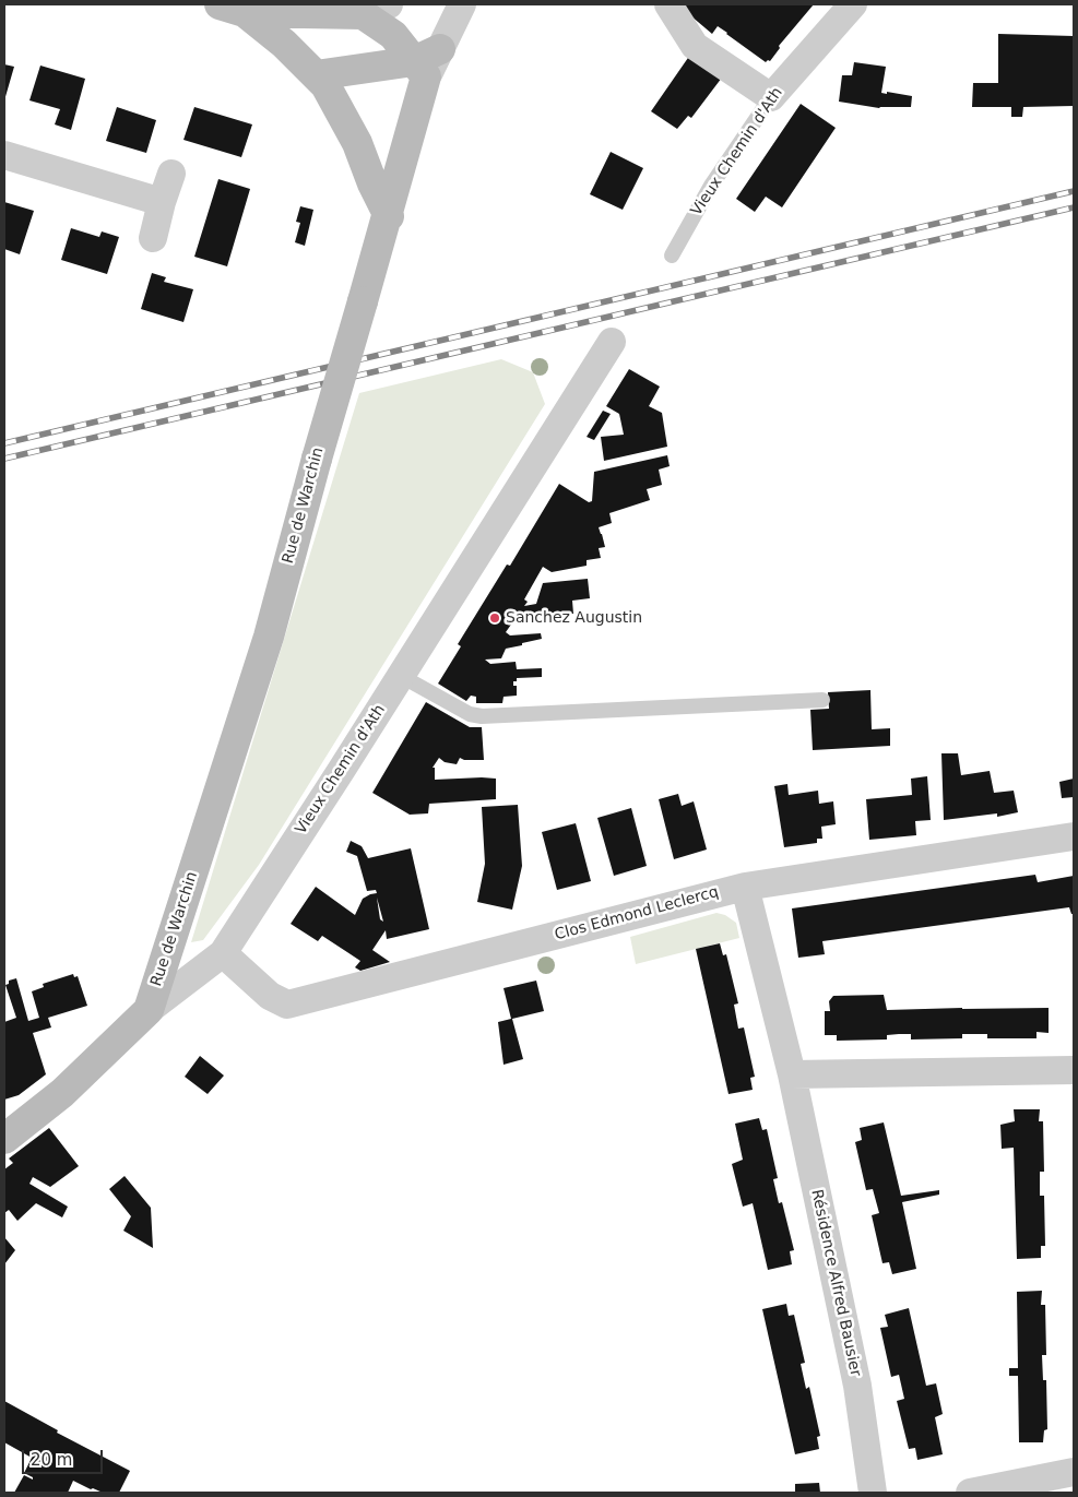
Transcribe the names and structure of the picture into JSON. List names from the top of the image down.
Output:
{
  "streets": {
    "street": [
      "Vieux Chemin d'Ath",
      "Rue de Warchin",
      "Clos Edmond Leclercq",
      "Résidence Alfred Bausier"
    ]
  },
  "crossings": [
    ["Vieux Chemin d'Ath", "Rue de Warchin"],
    ["Vieux Chemin d'Ath", "Clos Edmond Leclercq"],
    ["Clos Edmond Leclercq", "Résidence Alfred Bausier"]
  ],
  "places": ["Sanchez Augustin"],
  "scale_bar": "20 m"
}
